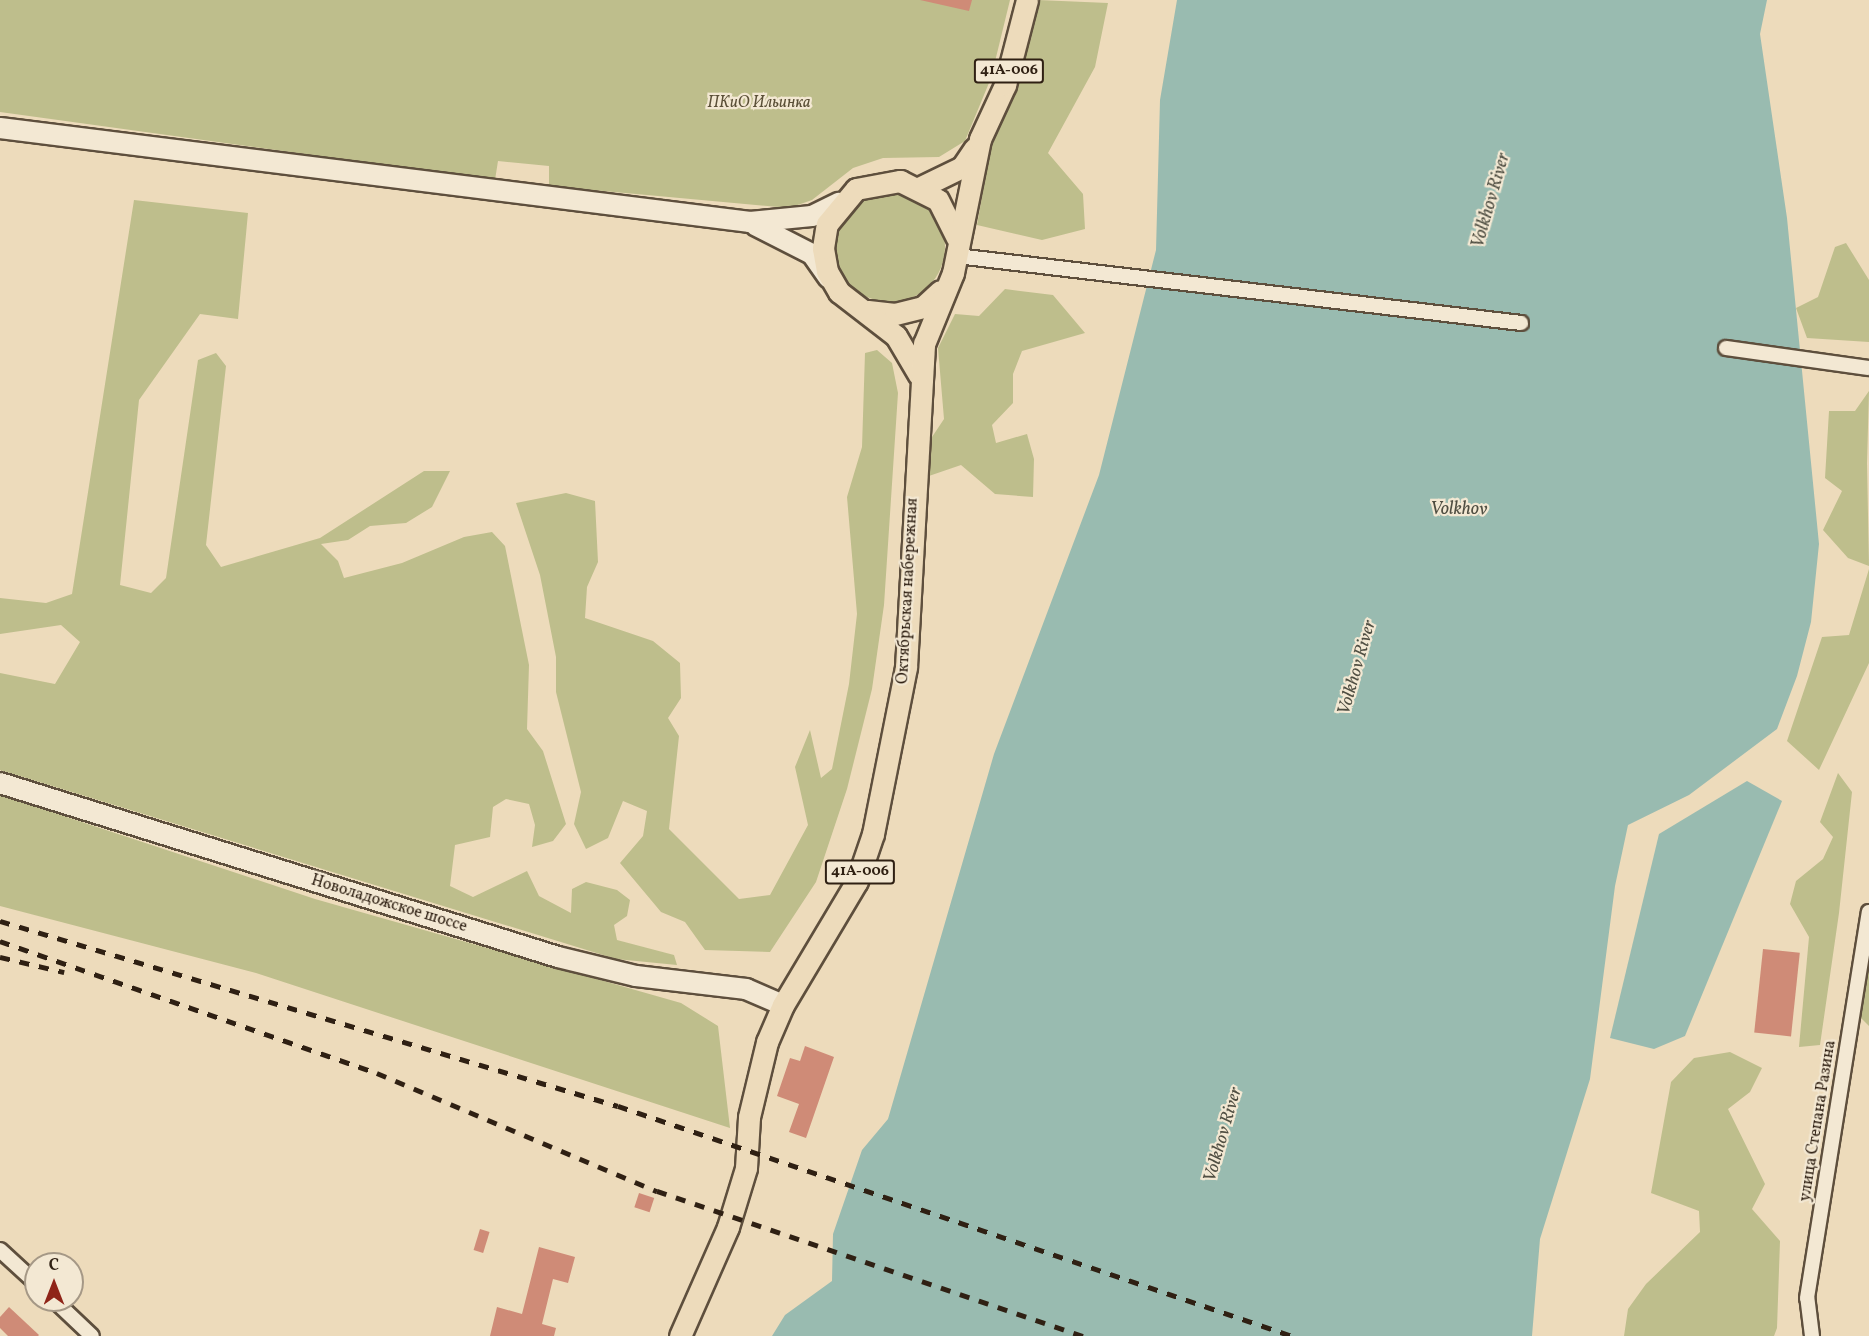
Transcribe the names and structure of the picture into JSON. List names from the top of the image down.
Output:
{
  "streets": {
    "main road": ["41А-006", "Октябрьская набережная", "Новоладожское шоссе"],
    "street": ["улица Степана Разина"]
  },
  "crossings": [
    ["Октябрьская набережная", "Новоладожское шоссе"]
  ],
  "water": ["Volkhov River", "Volkhov"],
  "parks": ["ПКиО Ильинка"],
  "north": "top"
}
